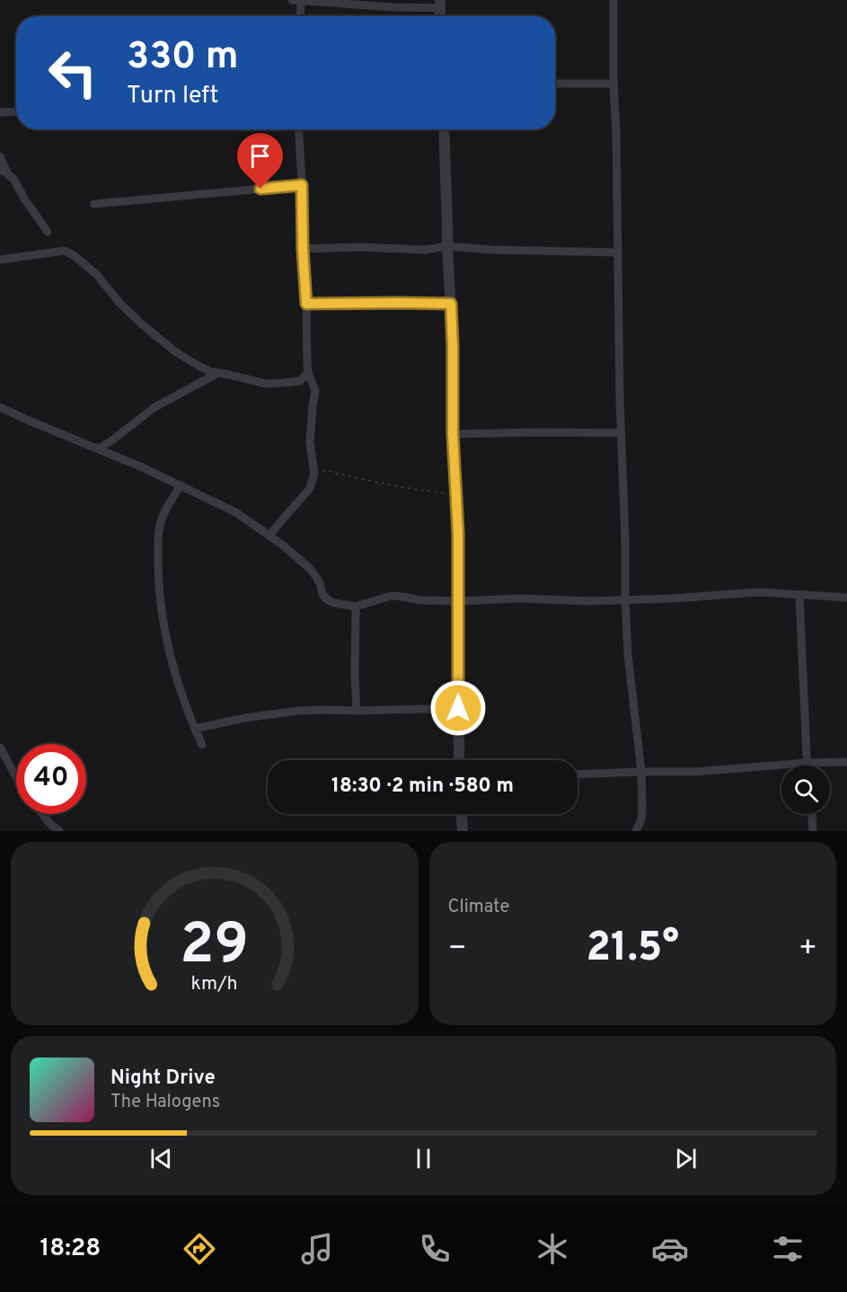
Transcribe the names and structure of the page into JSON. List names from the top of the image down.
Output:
{
  "page": {
    "turn": ["330 m", "Turn left"],
    "limit": "40",
    "trip": "18:30 · 2 min · 580 m",
    "tile": "Climate",
    "heat": ["−", "21.5°", "+"],
    "song": ["Night Drive", "The Halogens"],
    "tabs": "18:28",
    "gauge": ["29", "km/h"]
  }
}
